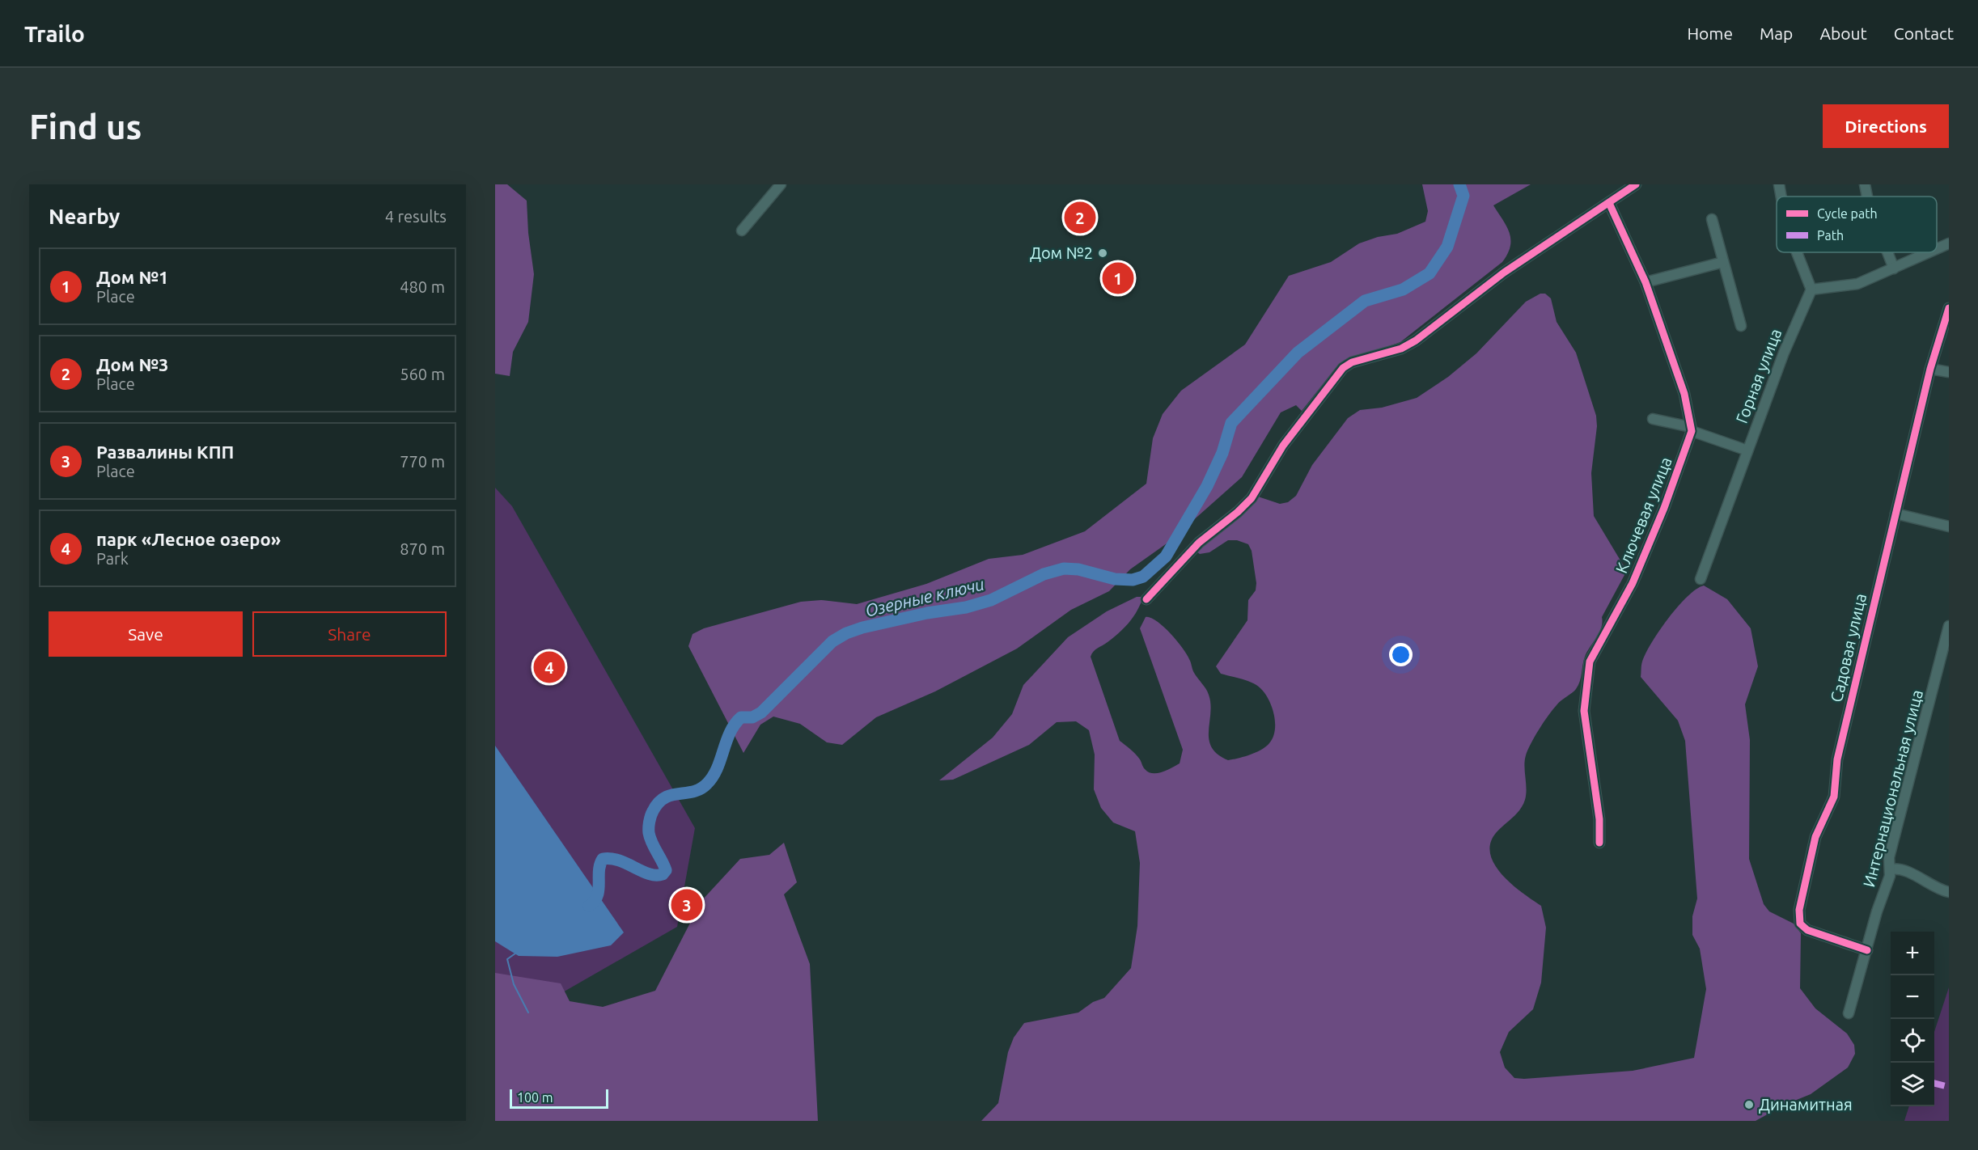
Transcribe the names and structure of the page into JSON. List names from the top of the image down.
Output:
{
  "streets": {
    "street": [
      "Горная улица",
      "Ключевая улица",
      "Садовая улица",
      "Интернациональная улица"
    ]
  },
  "crossings": [
    ["Садовая улица", "Интернациональная улица"]
  ],
  "water": ["Озерные ключи"],
  "places": ["Дом №2", "Динамитная"],
  "legend": ["Cycle path", "Path"],
  "scale_bar": "100 m",
  "page": {
    "header": "Trailo",
    "nav": [
      "Home",
      "Map",
      "About",
      "Contact"
    ],
    "buttons": [
      "Directions",
      ["Save", "Share"]
    ],
    "title": "Find us",
    "heading": ["Nearby", "4 results"],
    "pins": [
      "2",
      "1",
      "4",
      "3"
    ],
    "list": [
      {
        "mark": "1",
        "name": "Дом №1",
        "note": "Place",
        "value": "480 m"
      },
      {
        "mark": "2",
        "name": "Дом №3",
        "note": "Place",
        "value": "560 m"
      },
      {
        "mark": "3",
        "name": "Развалины КПП",
        "note": "Place",
        "value": "770 m"
      },
      {
        "mark": "4",
        "name": "парк «Лесное озеро»",
        "note": "Park",
        "value": "870 m"
      }
    ],
    "map_buttons": ["+", "−"],
    "scale": "100 m"
  }
}
